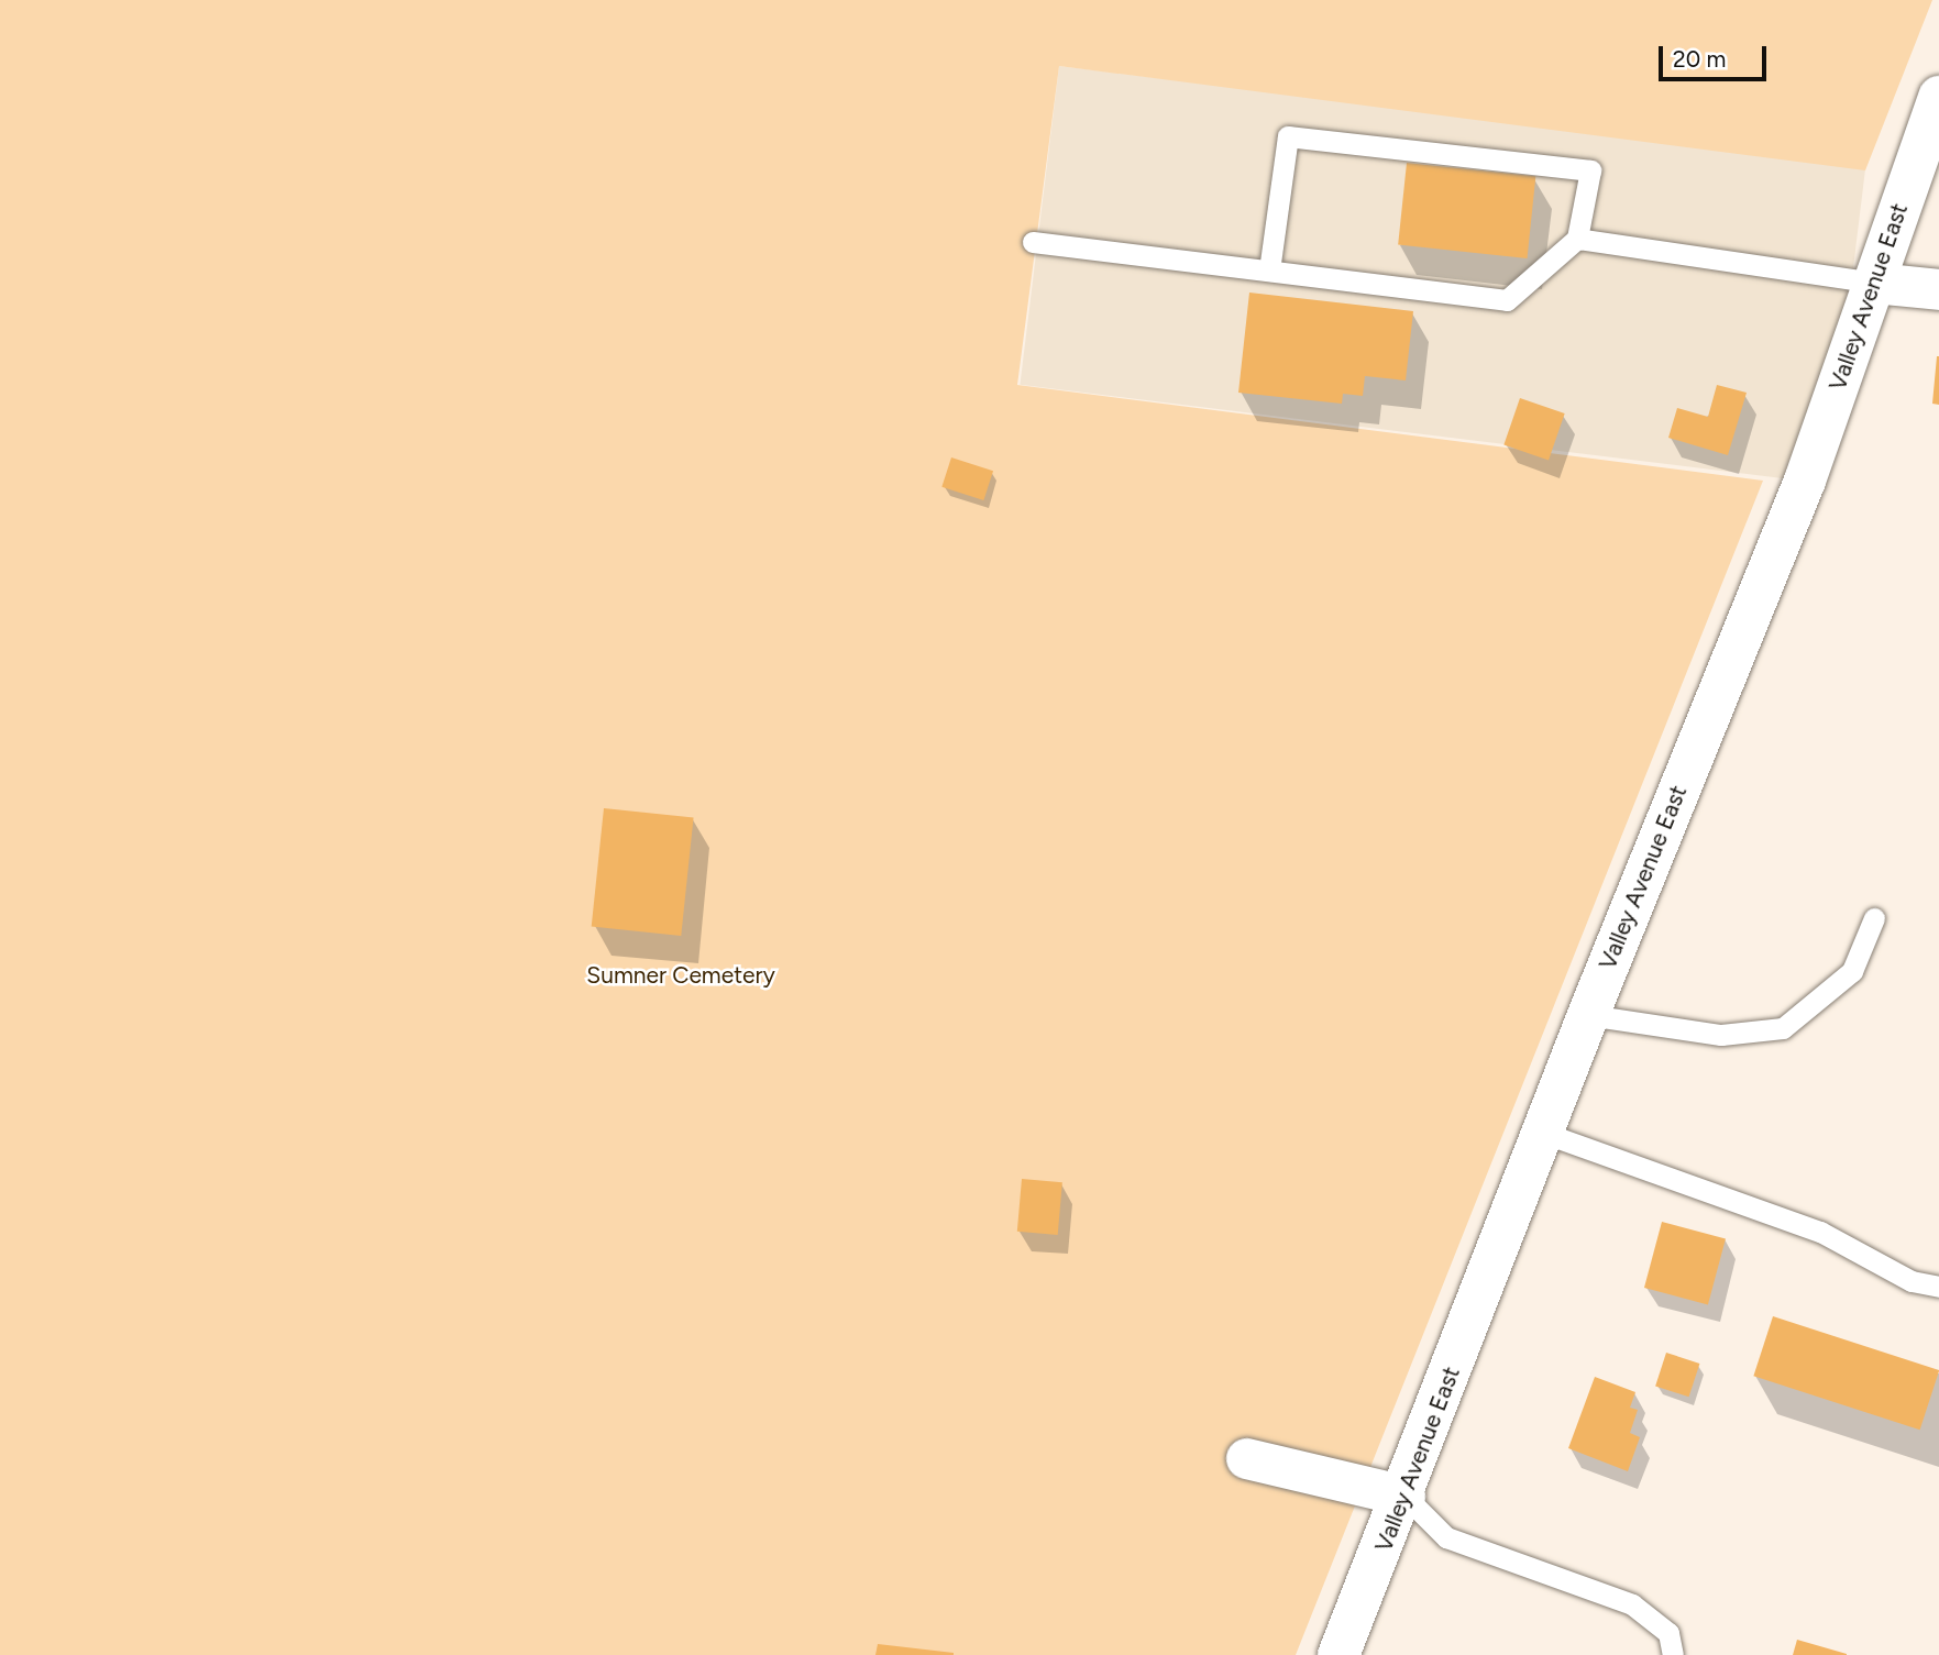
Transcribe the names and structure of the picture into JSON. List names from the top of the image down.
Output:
{
  "streets": {
    "main road": ["Valley Avenue East"]
  },
  "parks": ["Sumner Cemetery"],
  "scale_bar": "20 m"
}
